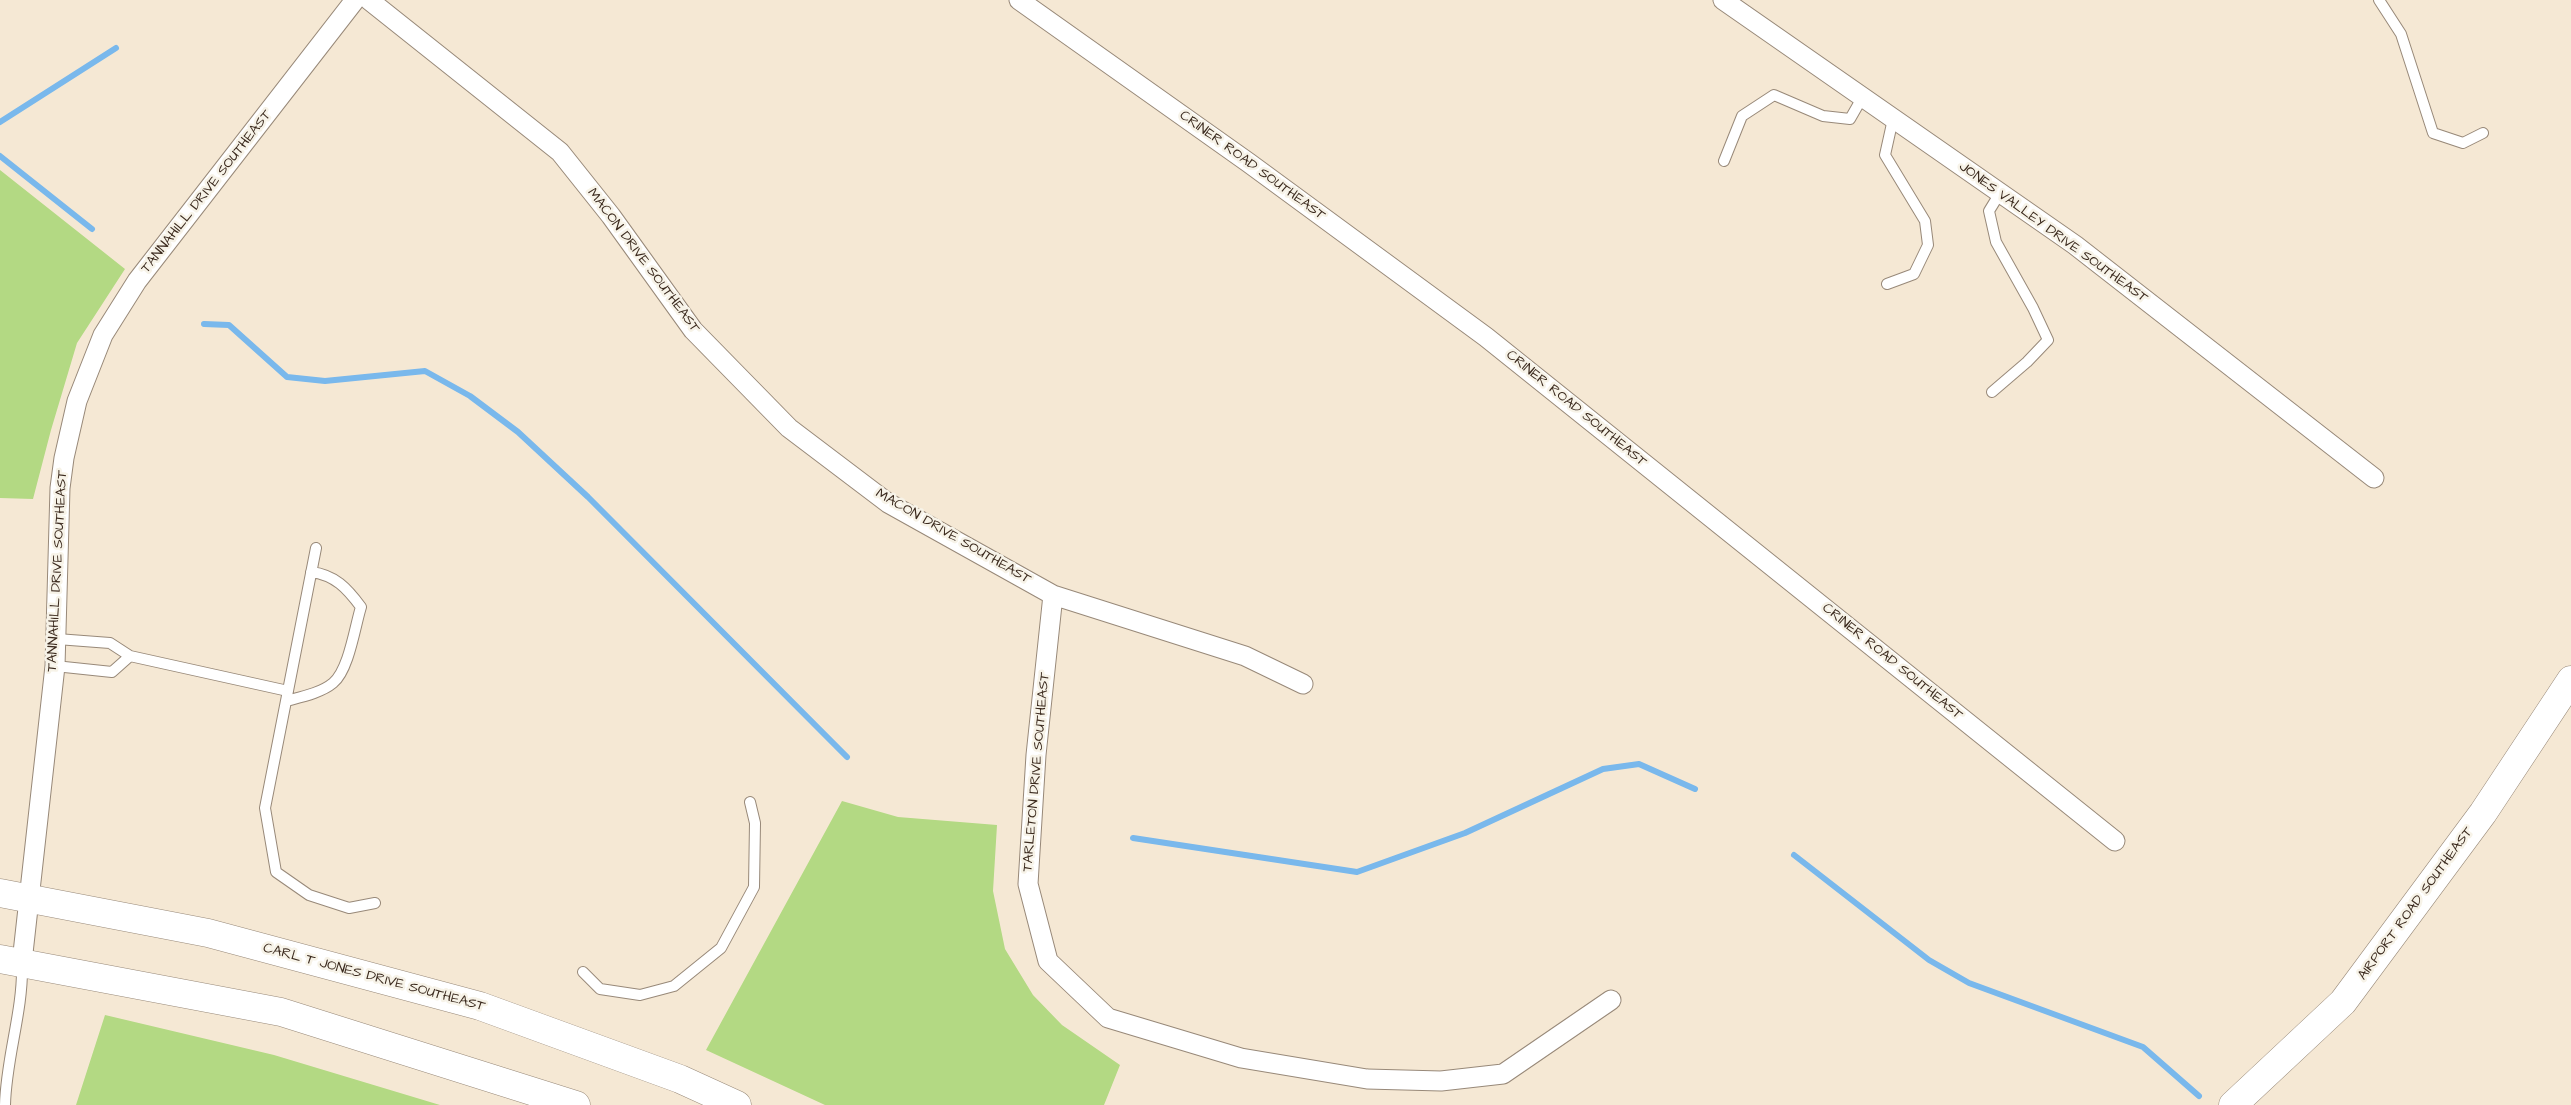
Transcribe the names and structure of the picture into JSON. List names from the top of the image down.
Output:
{
  "streets": {
    "main road": ["AIRPORT ROAD SOUTHEAST", "CARL T JONES DRIVE SOUTHEAST"],
    "street": [
      "CRINER ROAD SOUTHEAST",
      "TANNAHILL DRIVE SOUTHEAST",
      "JONES VALLEY DRIVE SOUTHEAST",
      "MACON DRIVE SOUTHEAST",
      "TARLETON DRIVE SOUTHEAST"
    ]
  },
  "crossings": [
    ["TANNAHILL DRIVE SOUTHEAST", "CARL T JONES DRIVE SOUTHEAST"],
    ["MACON DRIVE SOUTHEAST", "TARLETON DRIVE SOUTHEAST"]
  ]
}
